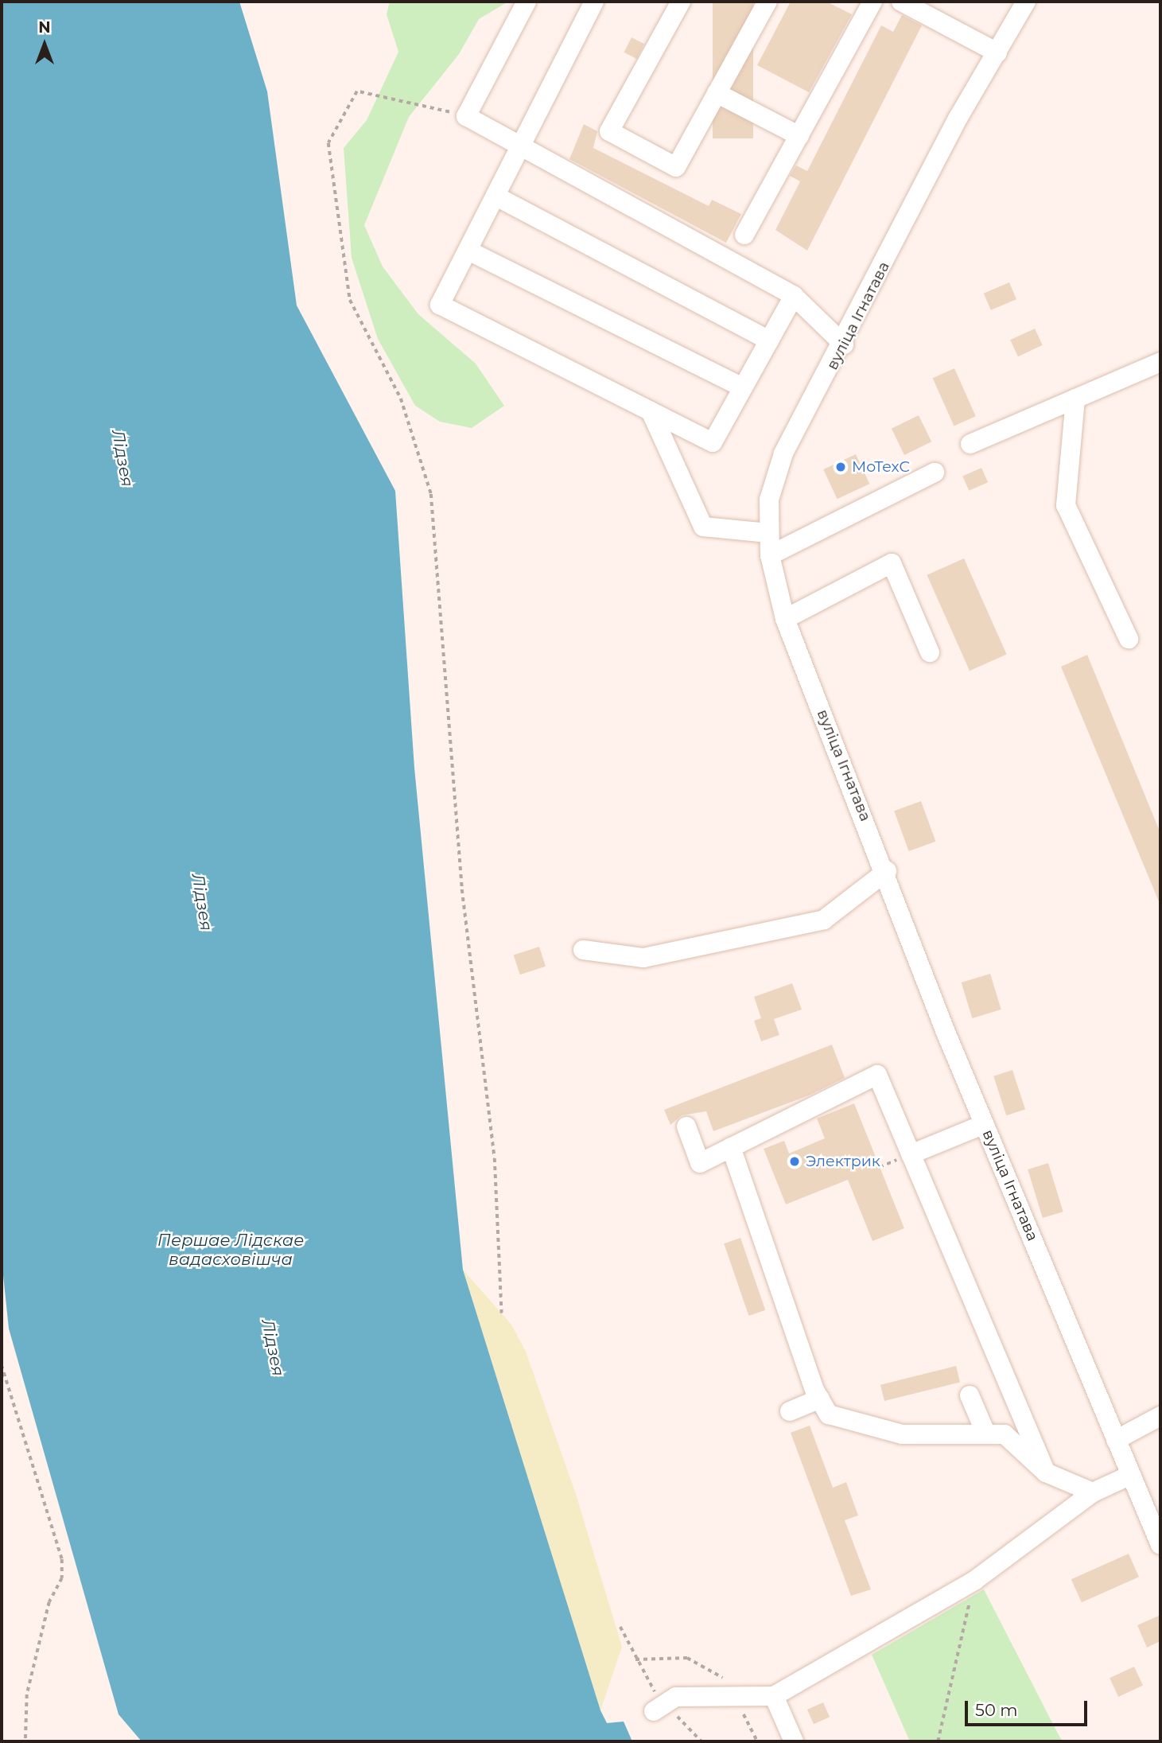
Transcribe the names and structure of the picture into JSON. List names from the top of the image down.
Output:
{
  "streets": {
    "street": ["вуліца Ігнатава"]
  },
  "water": ["Лідзея", "Першае Лідскае вадасховішча"],
  "places": ["MoTexC", "Электрик"],
  "scale_bar": "50 m",
  "north": "top"
}
